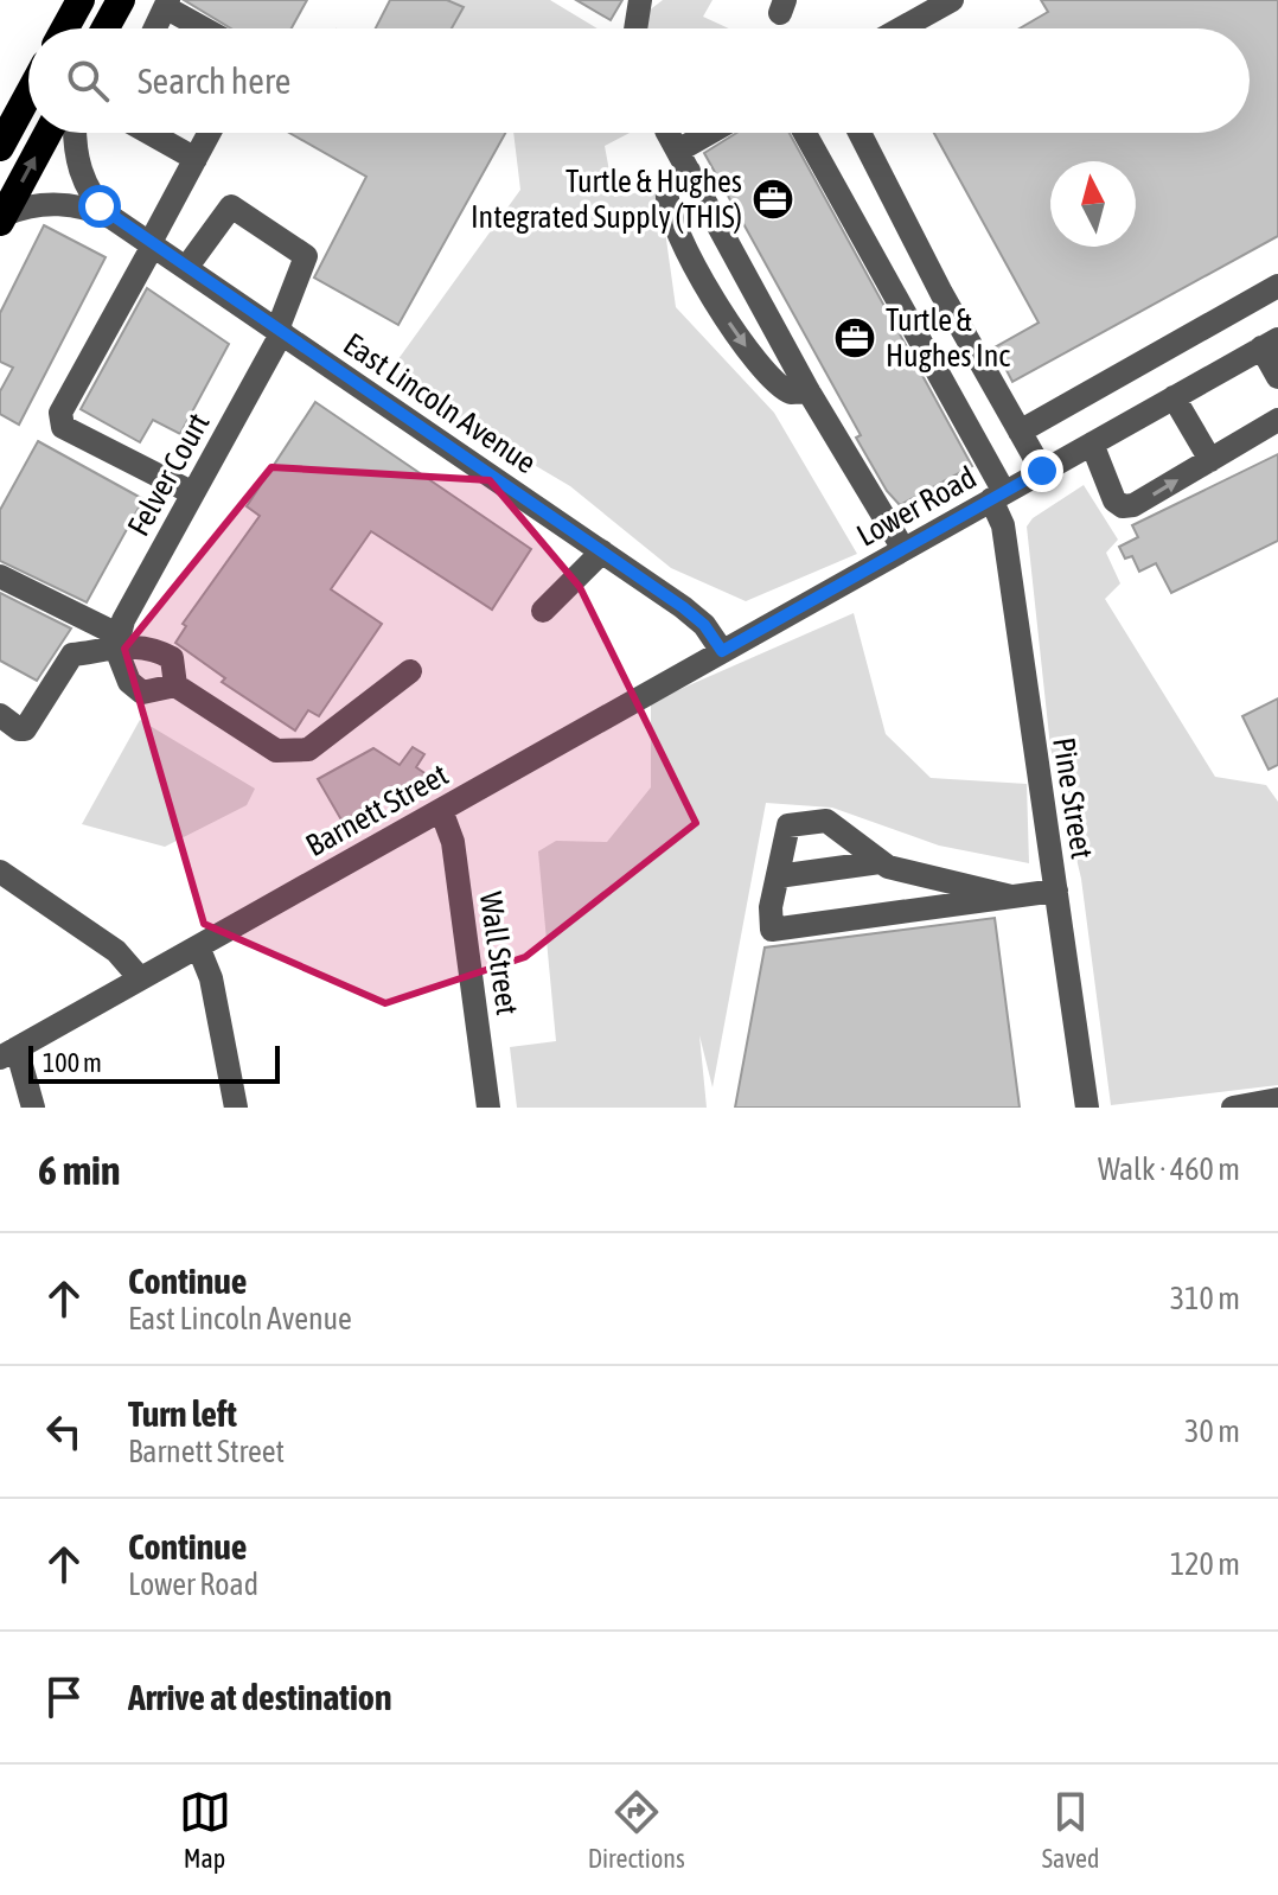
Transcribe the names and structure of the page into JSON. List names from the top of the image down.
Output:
{
  "streets": {
    "street": [
      "East Lincoln Avenue",
      "Felver Court",
      "Lower Road",
      "Pine Street",
      "Barnett Street",
      "Wall Street"
    ]
  },
  "crossings": [
    ["East Lincoln Avenue", "Felver Court"],
    ["East Lincoln Avenue", "Barnett Street"],
    ["Lower Road", "Pine Street"],
    ["Lower Road", "Barnett Street"],
    ["Barnett Street", "Wall Street"]
  ],
  "places": {
    "office": ["Turtle & Hughes Integrated Supply (THIS)", "Turtle & Hughes Inc"]
  },
  "scale_bar": "100 m",
  "north": "top",
  "page": {
    "search": "Search here",
    "scale": "100 m",
    "heading": ["6 min", "Walk · 460 m"],
    "list": [
      ["Continue", "East Lincoln Avenue", "310 m"],
      ["Turn left", "Barnett Street", "30 m"],
      ["Continue", "Lower Road", "120 m"],
      "Arrive at destination"
    ],
    "nav": ["Map", "Directions", "Saved"]
  }
}
